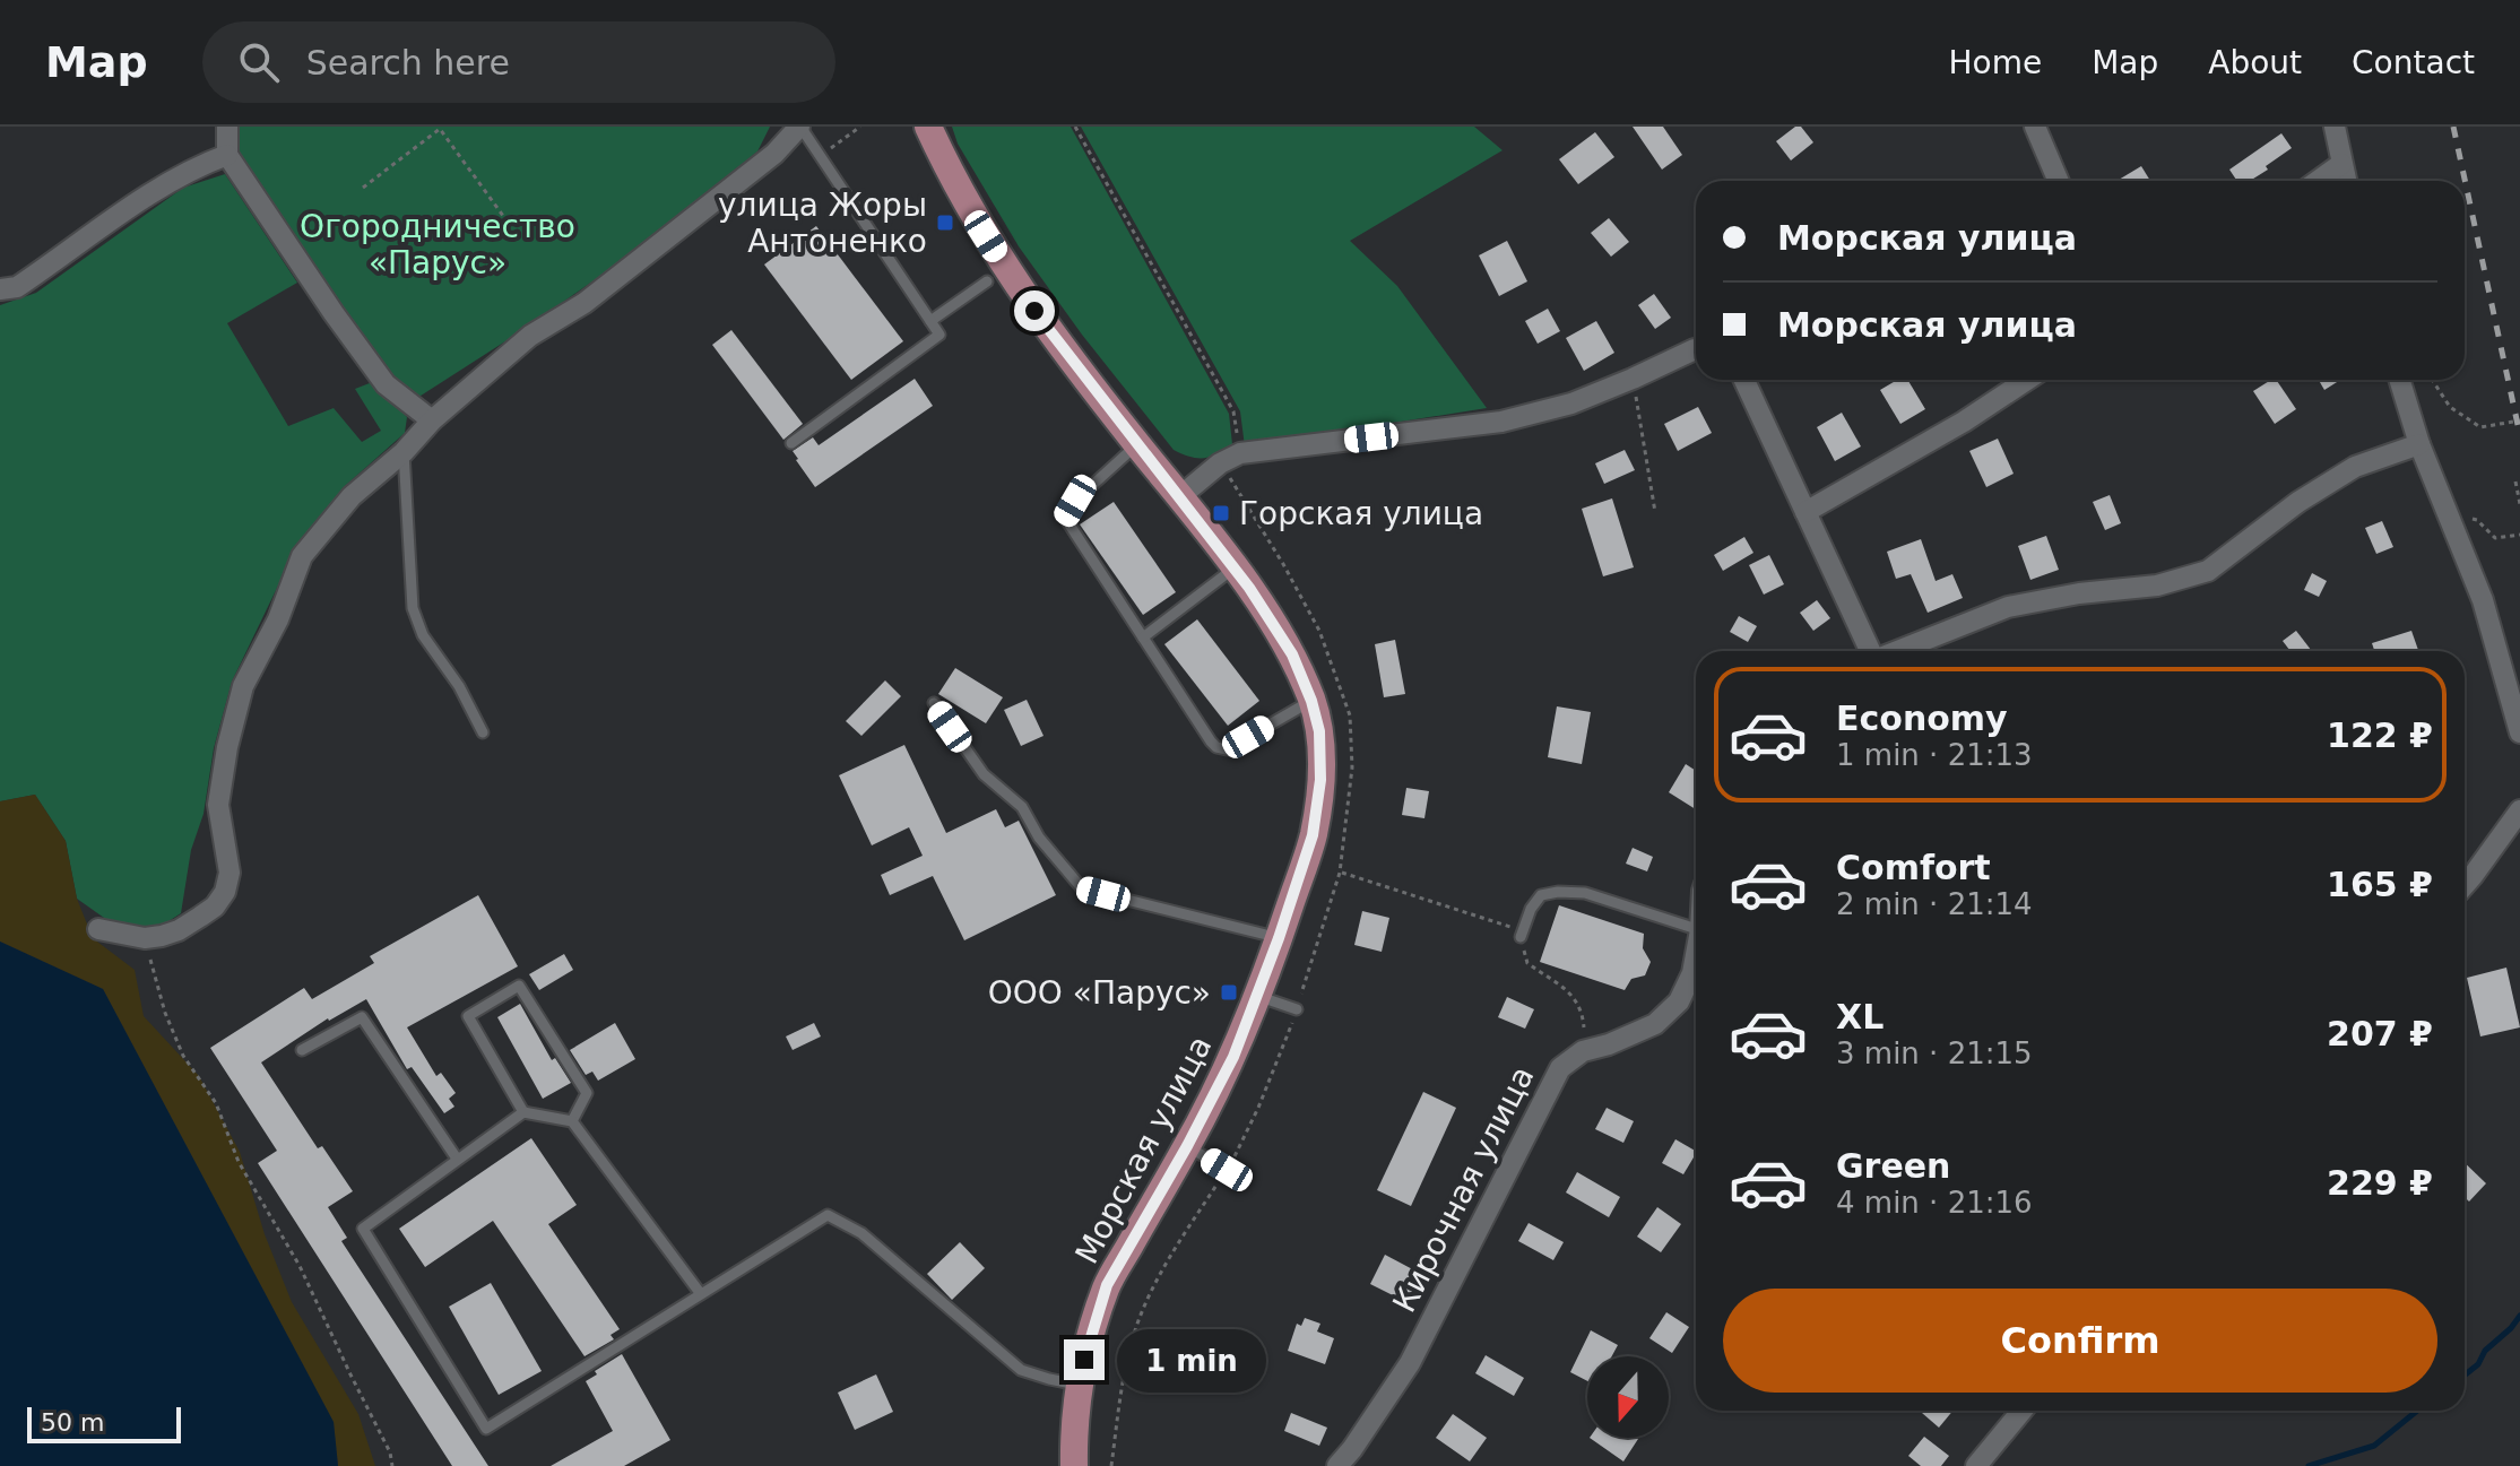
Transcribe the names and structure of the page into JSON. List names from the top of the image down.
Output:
{
  "streets": {
    "main road": ["Морская улица"],
    "street": ["Кирочная улица"]
  },
  "parks": ["Огородничество «Парус»"],
  "places": {
    "transit": ["улица Жоры Антоненко", "Горская улица", "ООО «Парус»"]
  },
  "scale_bar": "50 m",
  "north": "bottom",
  "page": {
    "header": "Map",
    "search": "Search here",
    "nav": [
      "Home",
      "Map",
      "About",
      "Contact"
    ],
    "banner": ["Морская улица", "Морская улица"],
    "list": [
      {
        "name": "Economy",
        "note": "1 min · 21:13",
        "value": "122 ₽"
      },
      {
        "name": "Comfort",
        "note": "2 min · 21:14",
        "value": "165 ₽"
      },
      {
        "name": "XL",
        "note": "3 min · 21:15",
        "value": "207 ₽"
      },
      {
        "name": "Green",
        "note": "4 min · 21:16",
        "value": "229 ₽"
      }
    ],
    "buttons": "Confirm",
    "bubble": "1 min",
    "scale": "50 m"
  }
}
